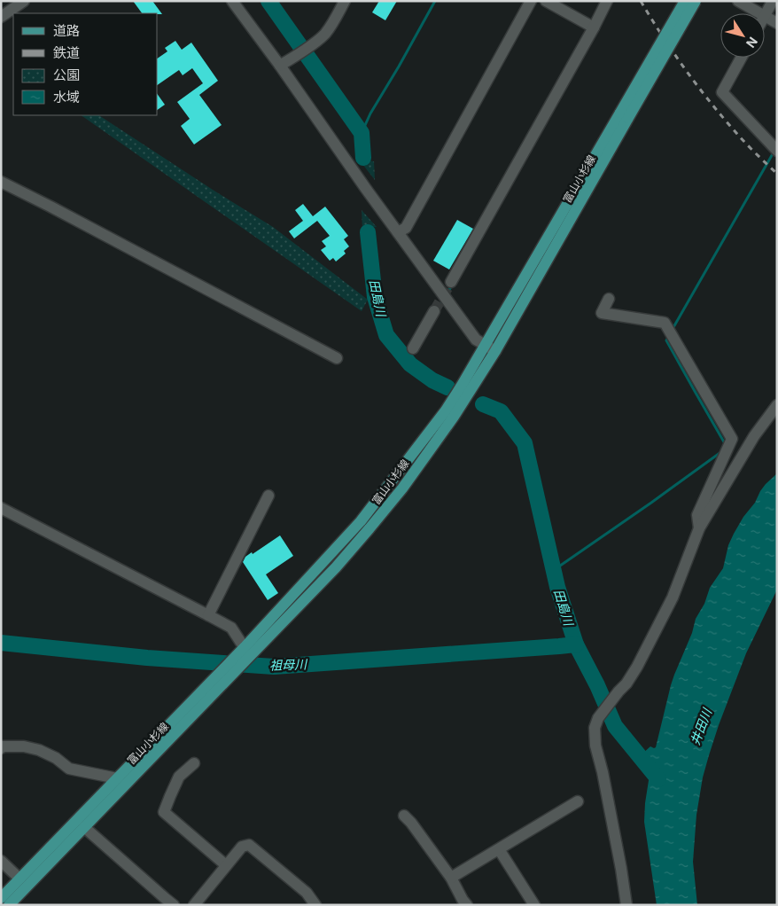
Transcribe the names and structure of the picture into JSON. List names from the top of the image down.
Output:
{
  "streets": {
    "main road": ["富山小杉線"]
  },
  "water": ["田島川", "祖母川", "井田川"],
  "legend": [
    "道路",
    "鉄道",
    "公園",
    "水域"
  ],
  "north": "bottom right"
}
